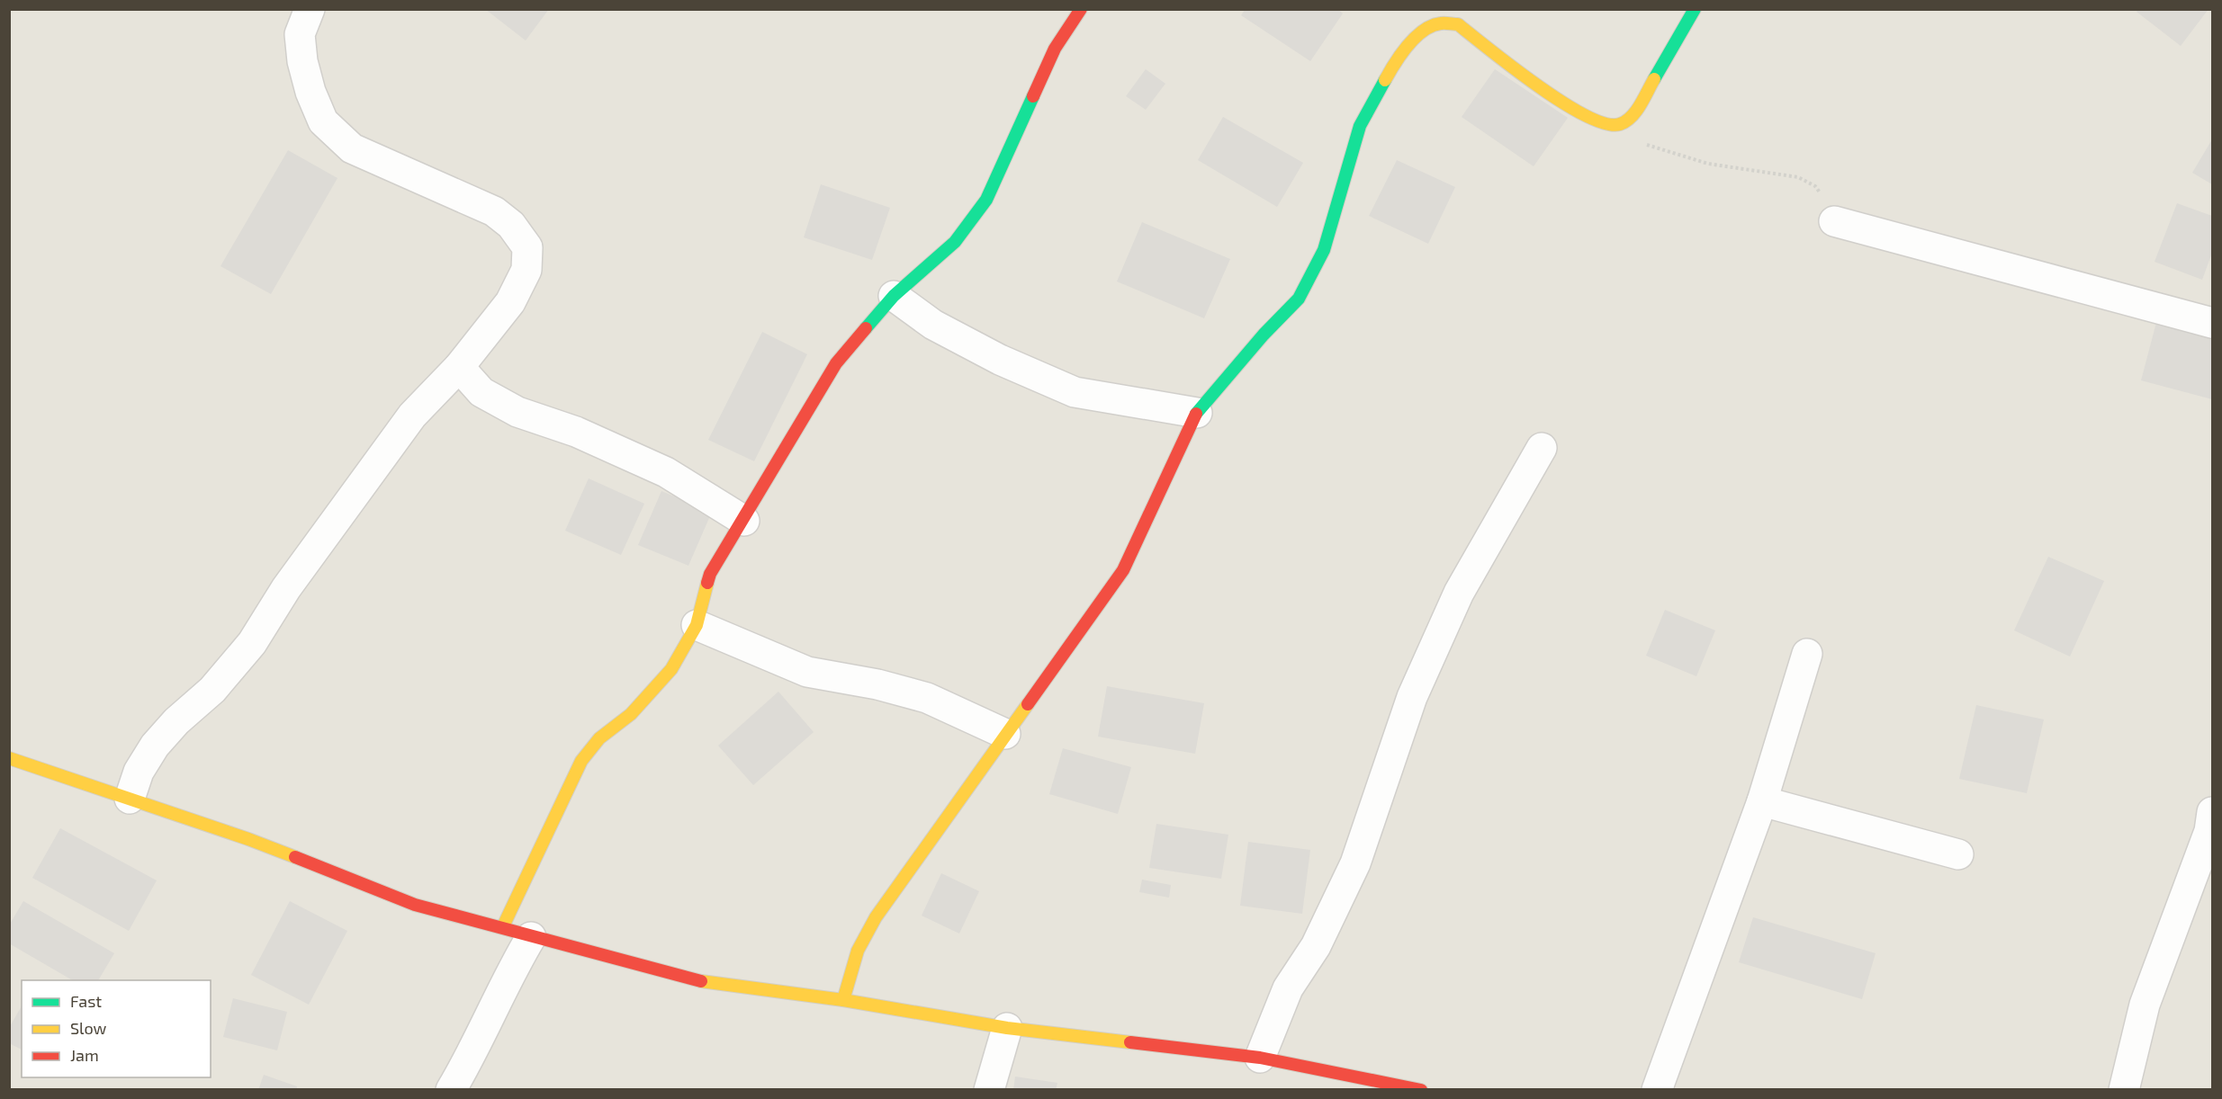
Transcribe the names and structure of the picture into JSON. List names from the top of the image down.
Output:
{
  "legend": ["Fast", "Slow", "Jam"]
}
